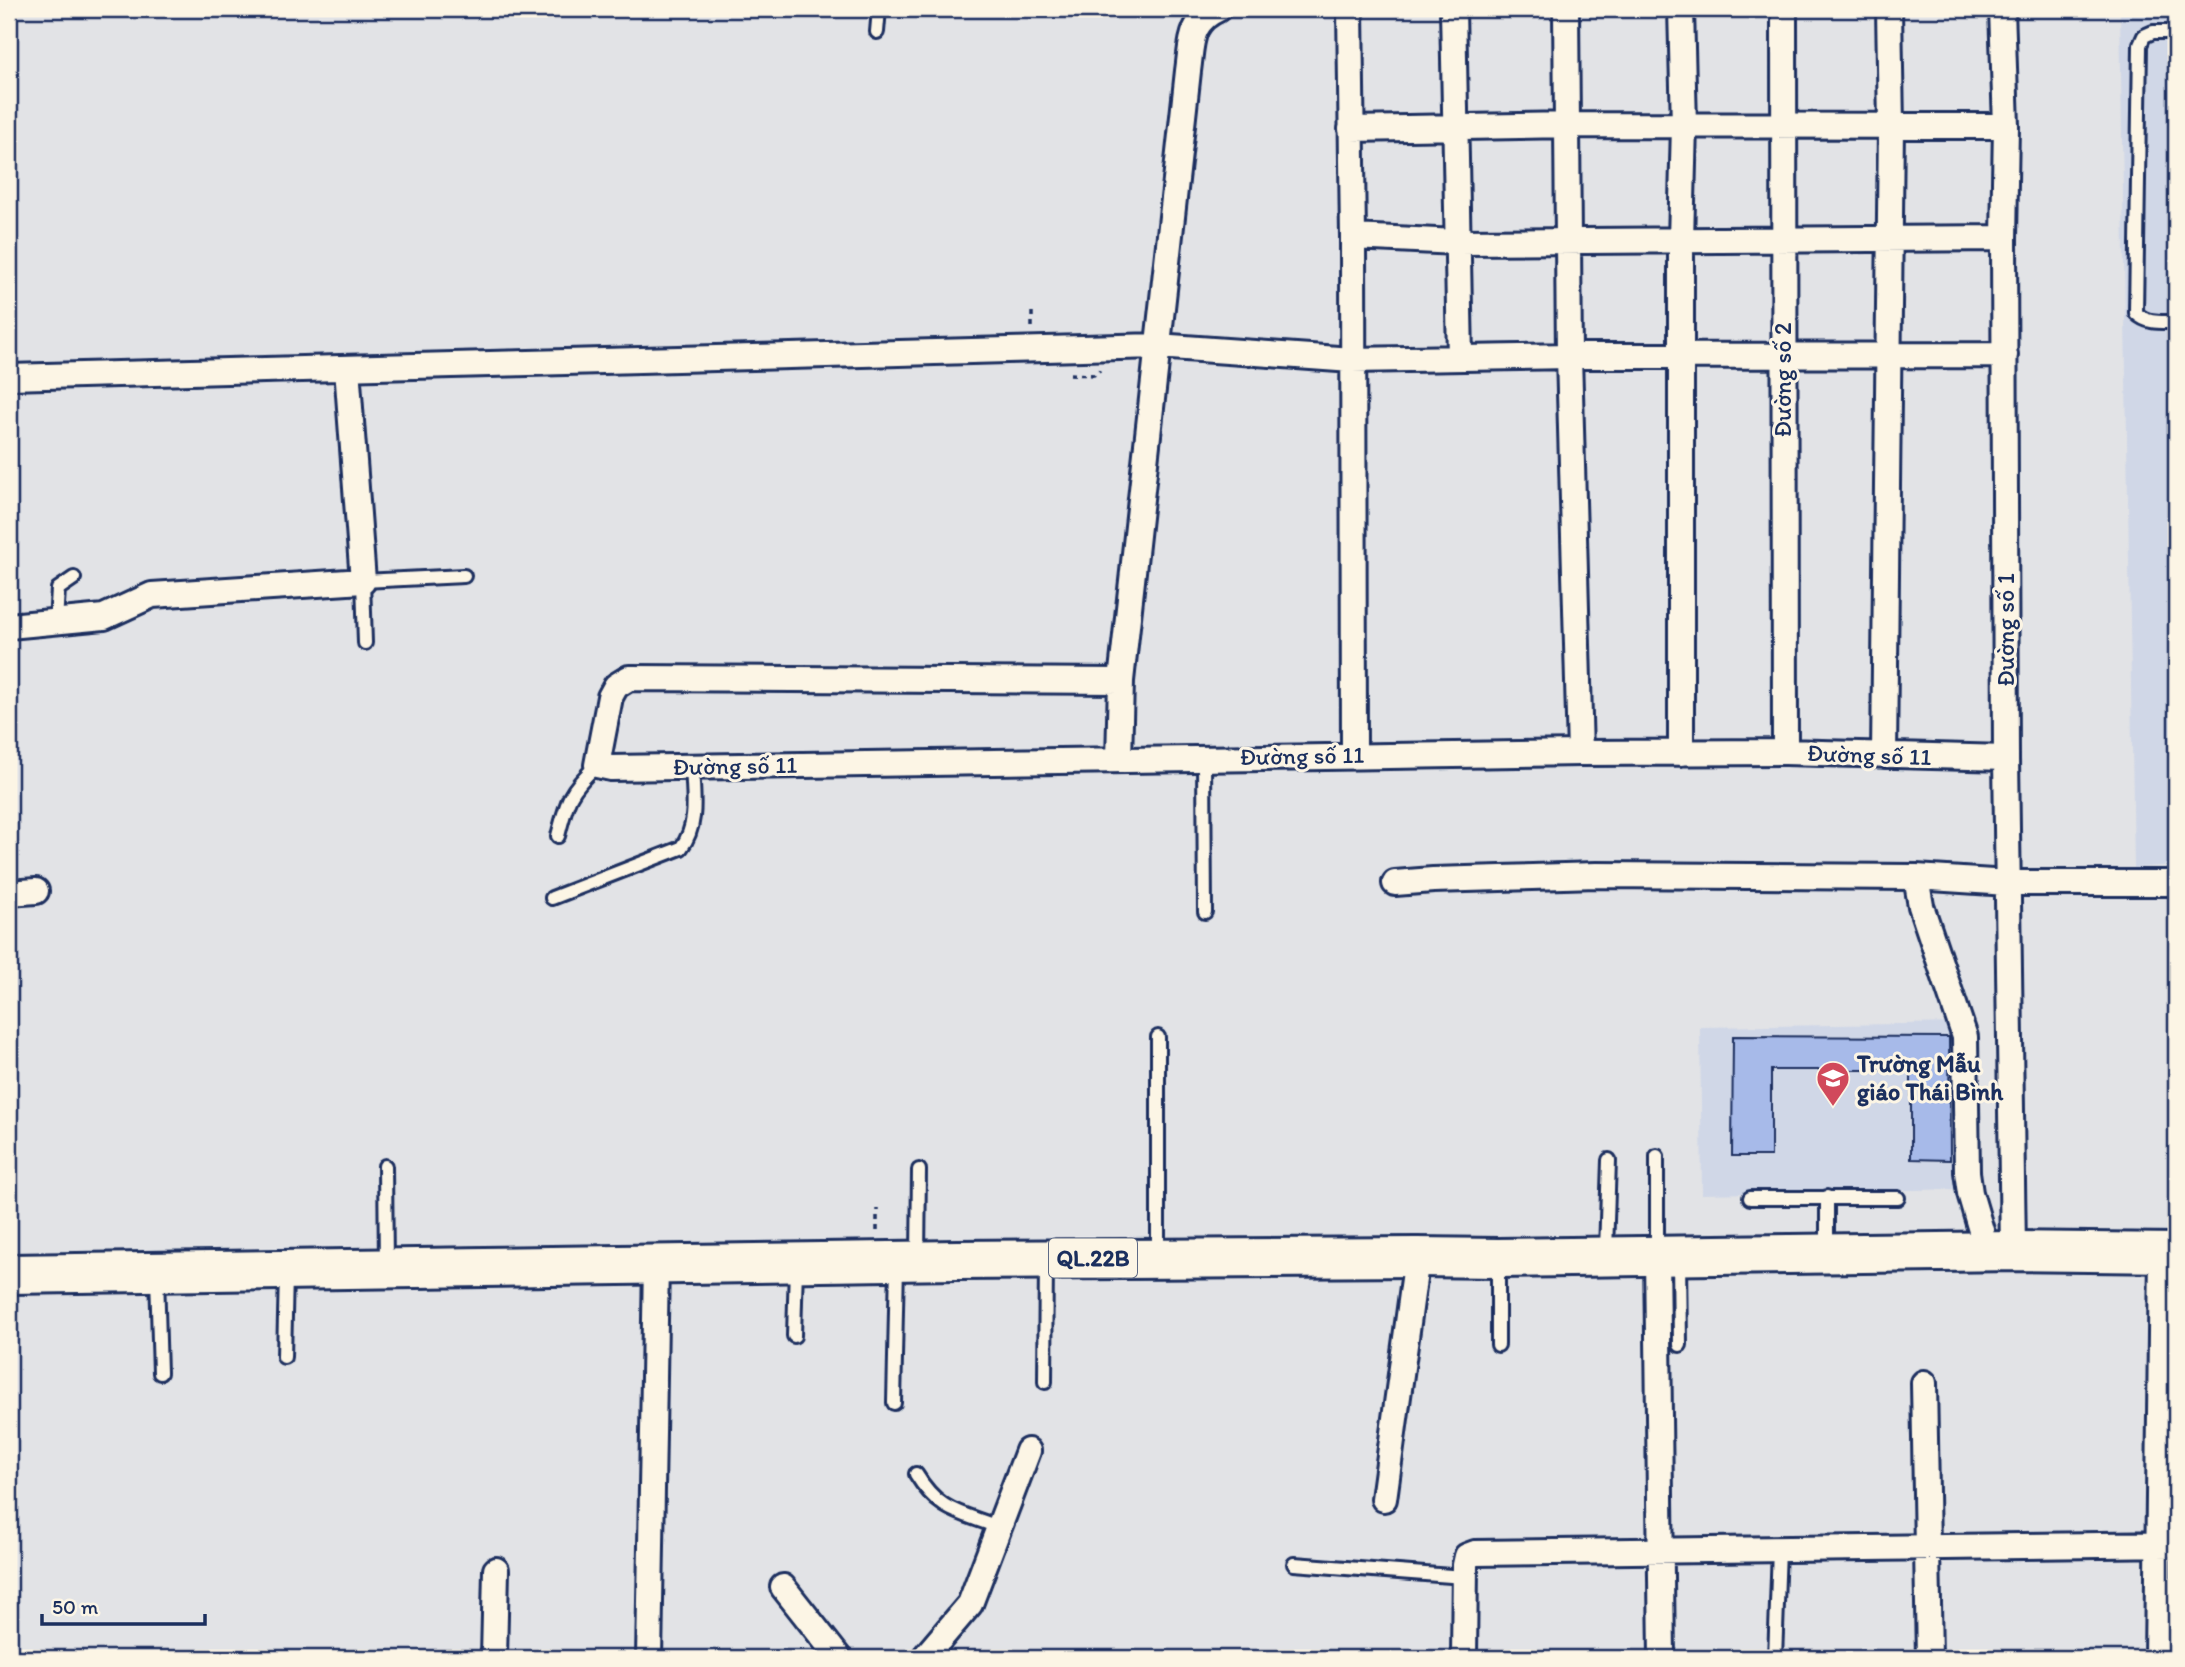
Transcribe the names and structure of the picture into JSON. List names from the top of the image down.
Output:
{
  "streets": {
    "highway": ["QL.22B"],
    "street": ["Đường số 2", "Đường số 1", "Đường số 11"]
  },
  "crossings": [
    ["Đường số 2", "Đường số 11"],
    ["Đường số 1", "Đường số 11"],
    ["Đường số 1", "QL.22B"]
  ],
  "places": {
    "school or university": ["Trường Mẫu giáo Thái Bình"]
  },
  "scale_bar": "50 m"
}
